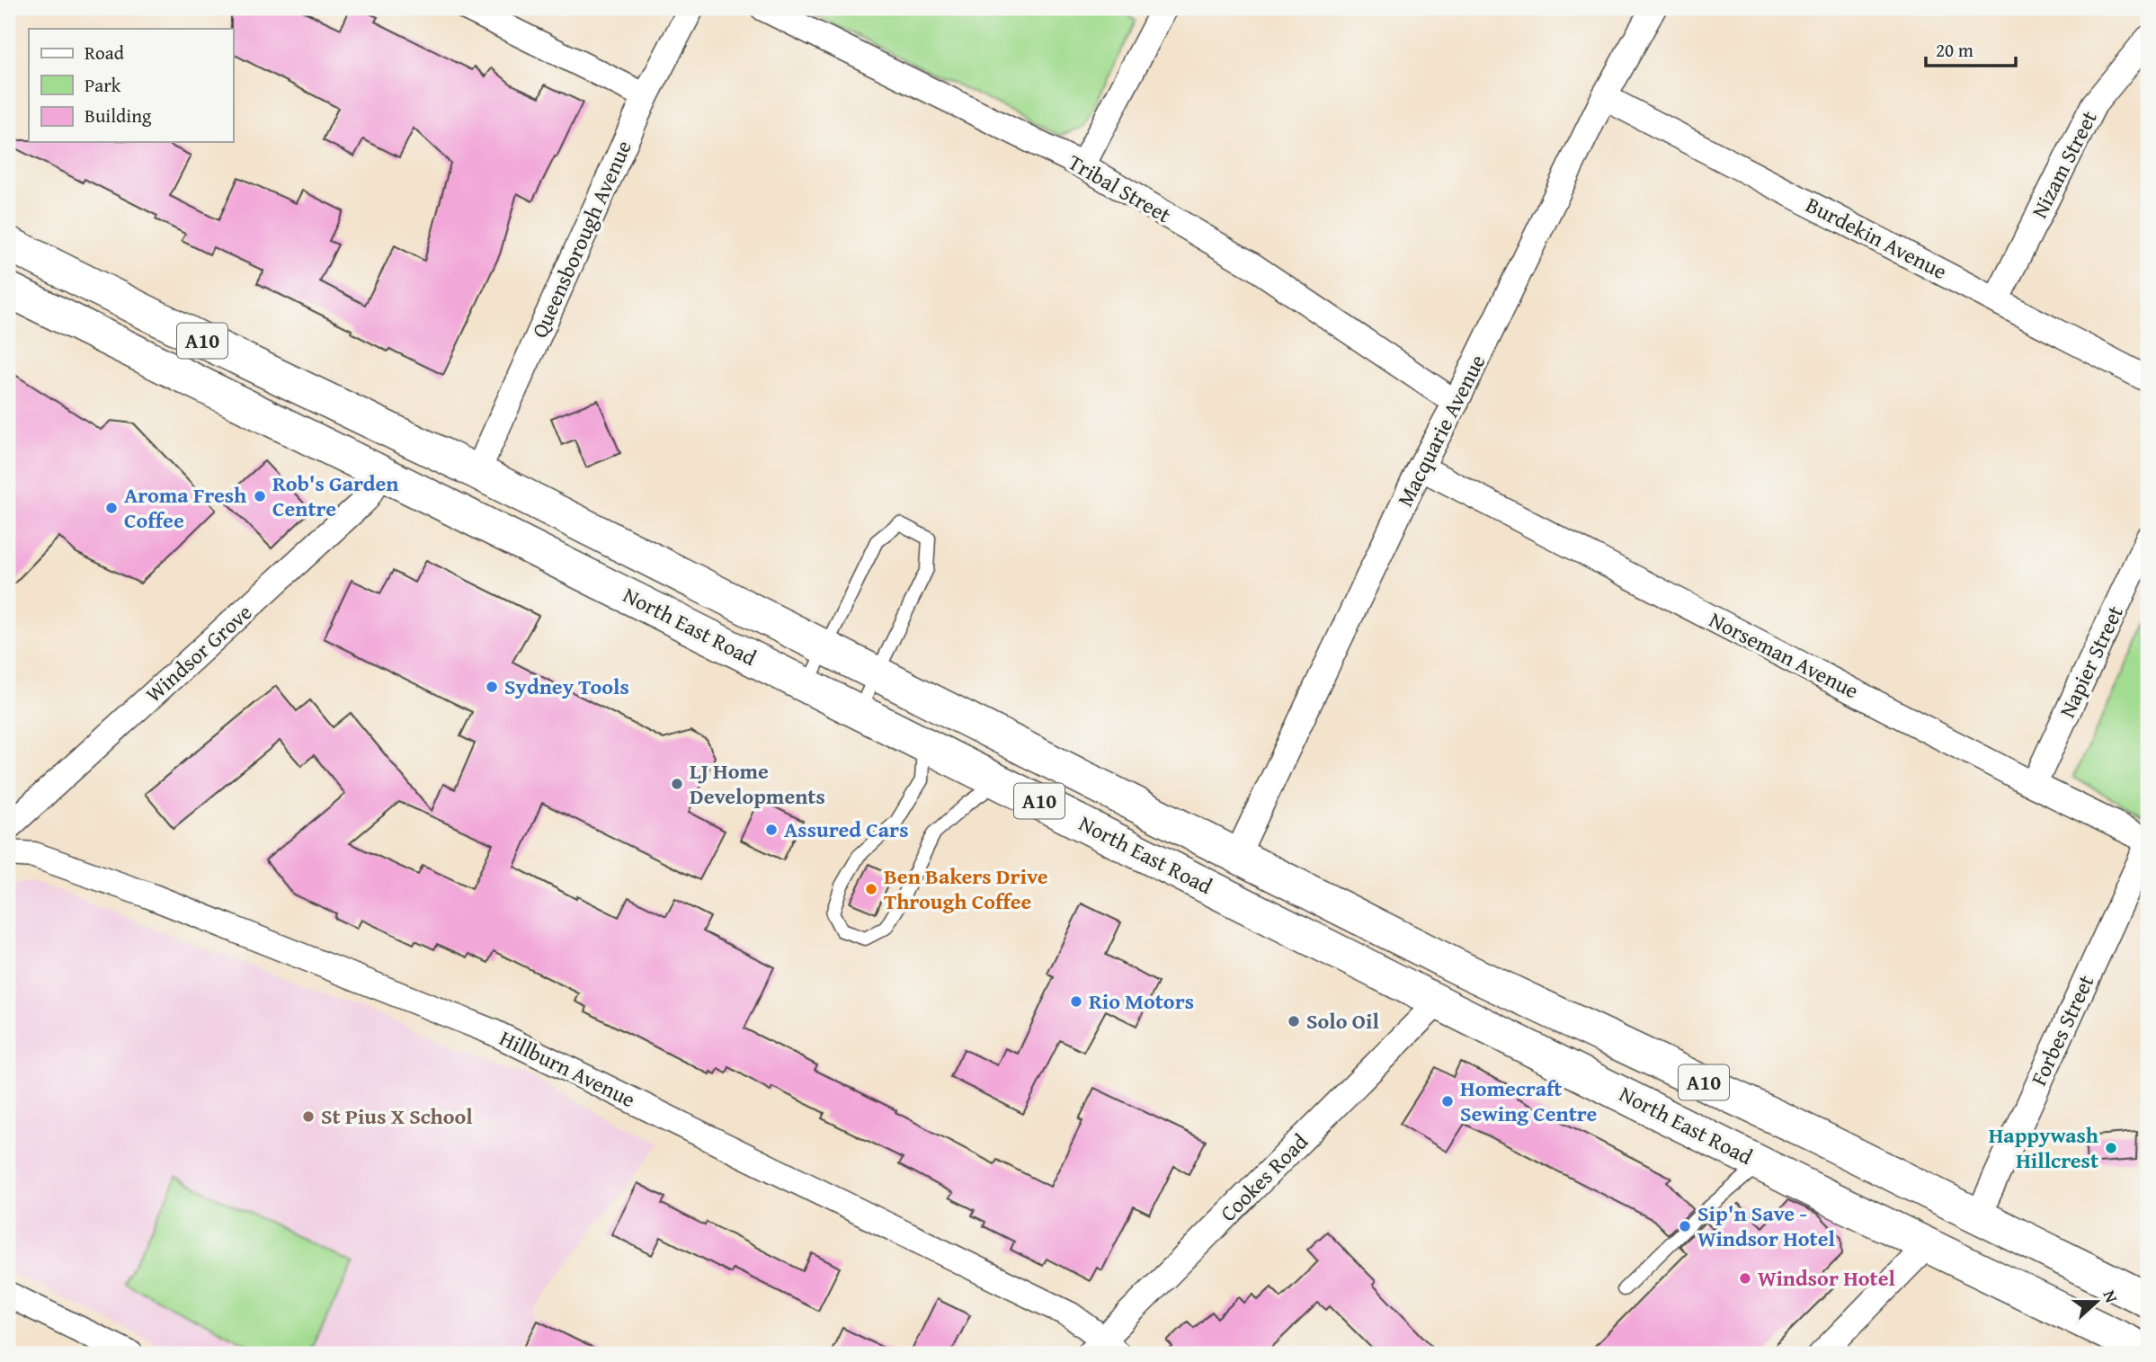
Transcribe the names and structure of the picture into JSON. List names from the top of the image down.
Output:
{
  "streets": {
    "highway": ["A10", "North East Road"],
    "street": [
      "Nizam Street",
      "Tribal Street",
      "Burdekin Avenue",
      "Queensborough Avenue",
      "Macquarie Avenue",
      "Windsor Grove",
      "Norseman Avenue",
      "Napier Street",
      "Forbes Street",
      "Hillburn Avenue",
      "Cookes Road"
    ]
  },
  "crossings": [
    ["Nizam Street", "Burdekin Avenue"],
    ["Tribal Street", "Macquarie Avenue"],
    ["Burdekin Avenue", "Macquarie Avenue"],
    ["Queensborough Avenue", "North East Road"],
    ["Macquarie Avenue", "North East Road"],
    ["Macquarie Avenue", "Norseman Avenue"],
    ["North East Road", "Windsor Grove"],
    ["North East Road", "Forbes Street"],
    ["North East Road", "Cookes Road"],
    ["Norseman Avenue", "Napier Street"],
    ["Norseman Avenue", "Forbes Street"],
    ["Hillburn Avenue", "Cookes Road"]
  ],
  "places": [
    "Rob's Garden Centre",
    "Aroma Fresh Coffee",
    "Sydney Tools",
    "LJ Home Developments",
    "Assured Cars",
    "Ben Bakers Drive Through Coffee",
    "Rio Motors",
    "Solo Oil",
    "Homecraft Sewing Centre",
    "St Pius X School",
    "Happywash Hillcrest",
    "Sip'n Save - Windsor Hotel",
    "Windsor Hotel"
  ],
  "legend": ["Road", "Park", "Building"],
  "scale_bar": "20 m",
  "north": "right"
}
